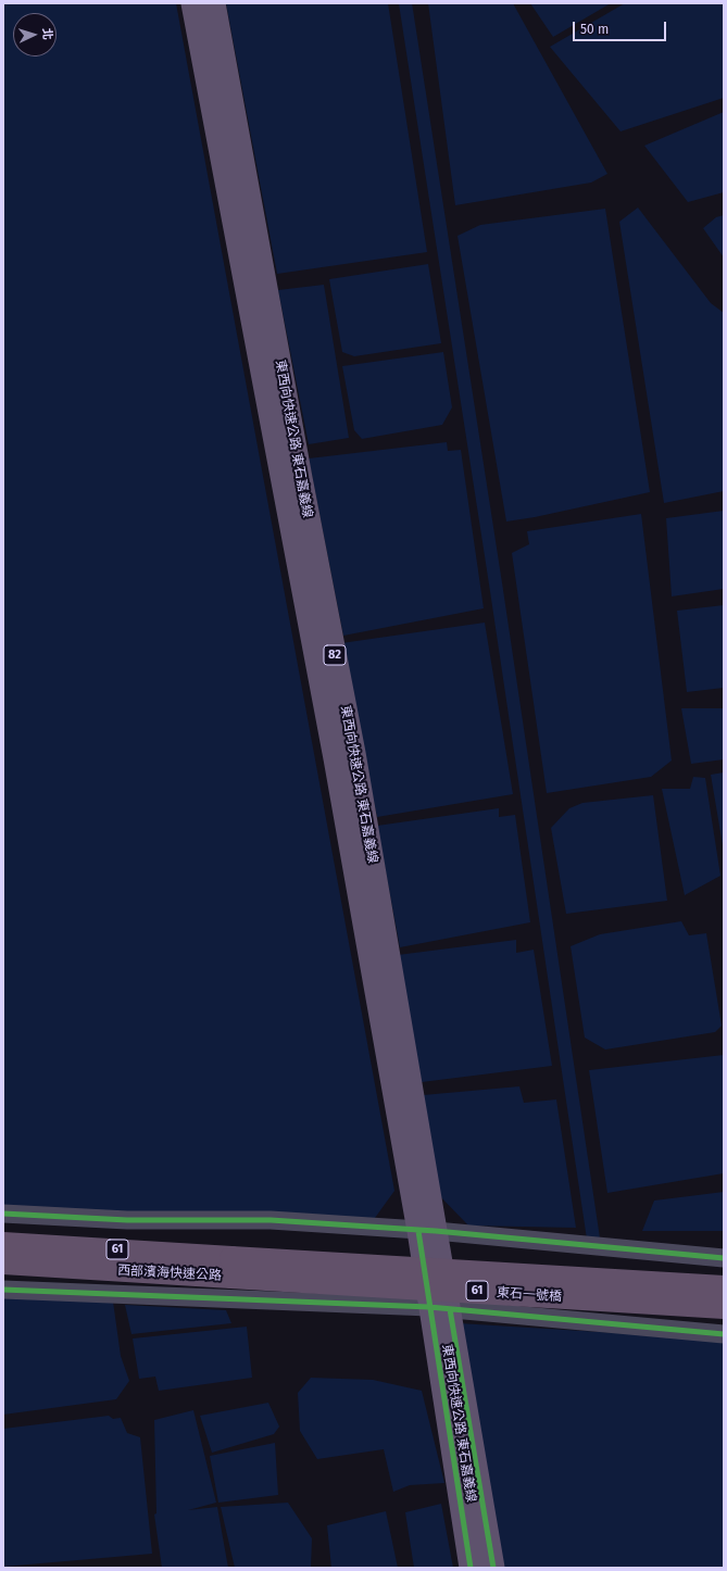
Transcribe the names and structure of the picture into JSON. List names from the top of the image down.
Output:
{
  "streets": {
    "highway": ["61", "西部濱海快速公路", "東石一號橋"],
    "main road": ["東西向快速公路 東石嘉義線", "82"]
  },
  "crossings": [
    ["西部濱海快速公路", "東石一號橋"]
  ],
  "scale_bar": "50 m",
  "north": "right"
}
